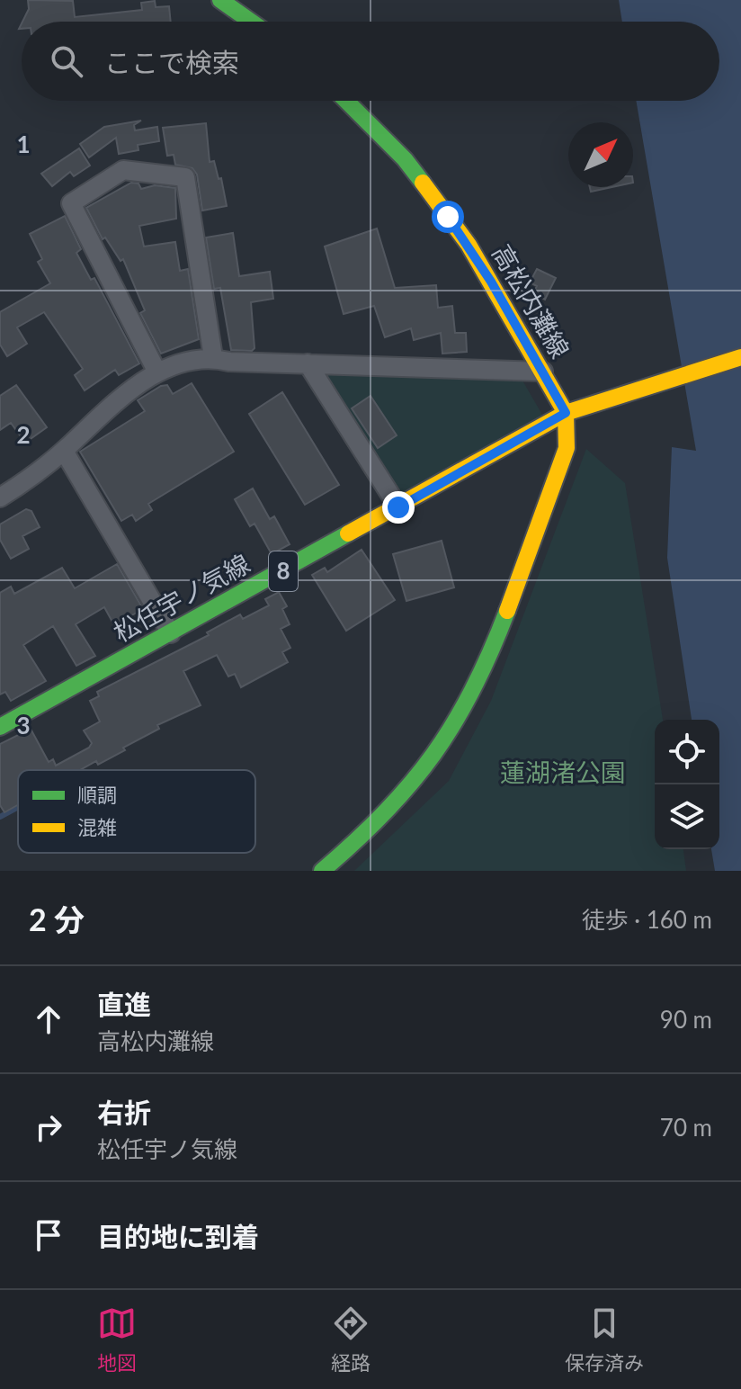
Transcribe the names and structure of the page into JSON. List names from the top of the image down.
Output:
{
  "streets": {
    "main road": ["高松内灘線", "8", "松任宇ノ気線"]
  },
  "crossings": [
    ["高松内灘線", "松任宇ノ気線"]
  ],
  "parks": ["蓮湖渚公園"],
  "legend": ["順調", "混雑"],
  "north": "top right",
  "page": {
    "search": "ここで検索",
    "heading": ["2 分", "徒歩 · 160 m"],
    "list": [
      ["直進", "高松内灘線", "90 m"],
      ["右折", "松任宇ノ気線", "70 m"],
      "目的地に到着"
    ],
    "nav": ["地図", "経路", "保存済み"]
  },
  "grid": {
    "rows": ["1", "2", "3"]
  }
}
